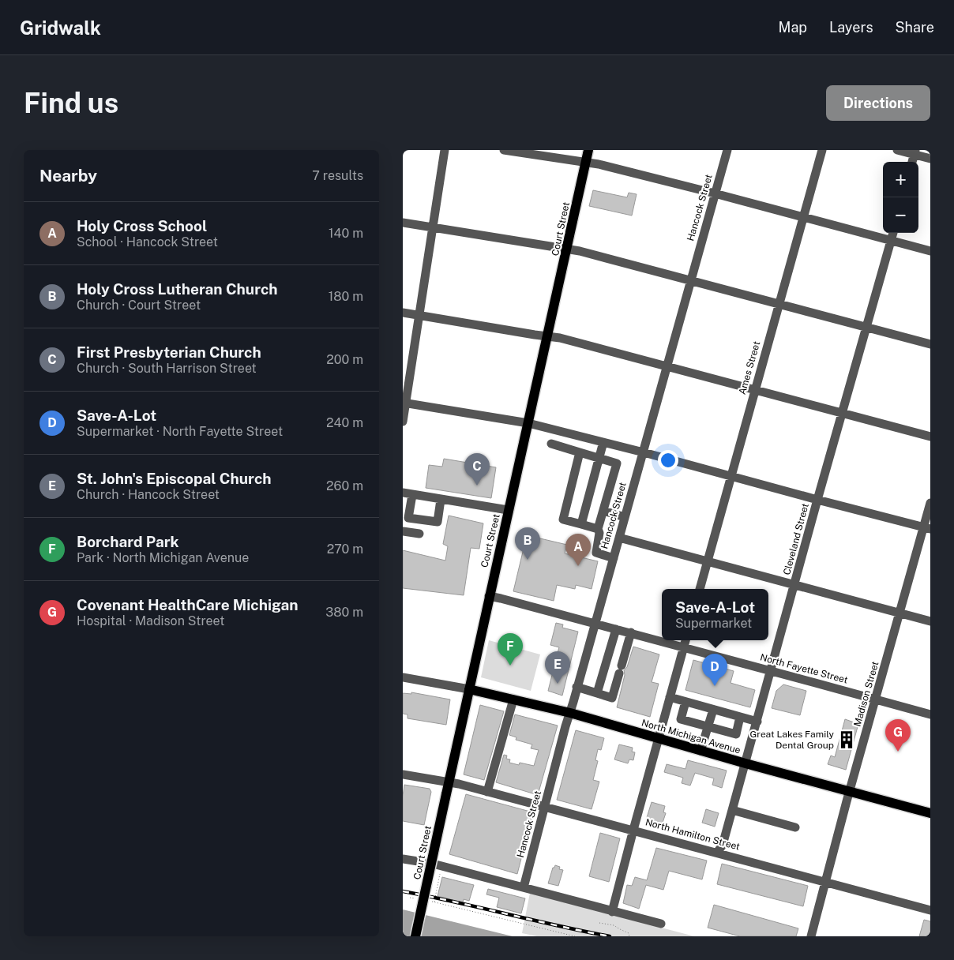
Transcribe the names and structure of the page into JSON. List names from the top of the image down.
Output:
{
  "streets": {
    "main road": ["Court Street", "North Michigan Avenue"],
    "street": [
      "Hancock Street",
      "Ames Street",
      "Cleveland Street",
      "North Fayette Street",
      "Madison Street",
      "North Hamilton Street"
    ]
  },
  "crossings": [
    ["Hancock Street", "North Fayette Street"],
    ["Hancock Street", "North Michigan Avenue"],
    ["Hancock Street", "North Hamilton Street"],
    ["Court Street", "North Fayette Street"],
    ["Court Street", "North Michigan Avenue"],
    ["Court Street", "North Hamilton Street"],
    ["Cleveland Street", "North Fayette Street"],
    ["Cleveland Street", "North Michigan Avenue"],
    ["Cleveland Street", "North Hamilton Street"],
    ["North Fayette Street", "Madison Street"],
    ["Madison Street", "North Michigan Avenue"],
    ["Madison Street", "North Hamilton Street"]
  ],
  "places": {
    "building": ["Great Lakes Family Dental Group"]
  },
  "page": {
    "header": "Gridwalk",
    "nav": ["Map", "Layers", "Share"],
    "buttons": "Directions",
    "title": "Find us",
    "heading": ["Nearby", "7 results"],
    "map_buttons": ["+", "−"],
    "list": [
      {
        "mark": "A",
        "name": "Holy Cross School",
        "note": "School · Hancock Street",
        "value": "140 m"
      },
      {
        "mark": "B",
        "name": "Holy Cross Lutheran Church",
        "note": "Church · Court Street",
        "value": "180 m"
      },
      {
        "mark": "C",
        "name": "First Presbyterian Church",
        "note": "Church · South Harrison Street",
        "value": "200 m"
      },
      {
        "mark": "D",
        "name": "Save-A-Lot",
        "note": "Supermarket · North Fayette Street",
        "value": "240 m"
      },
      {
        "mark": "E",
        "name": "St. John's Episcopal Church",
        "note": "Church · Hancock Street",
        "value": "260 m"
      },
      {
        "mark": "F",
        "name": "Borchard Park",
        "note": "Park · North Michigan Avenue",
        "value": "270 m"
      },
      {
        "mark": "G",
        "name": "Covenant HealthCare Michigan",
        "note": "Hospital · Madison Street",
        "value": "380 m"
      }
    ],
    "pins": [
      "C",
      "B",
      "A",
      "F",
      "E",
      "D",
      "G"
    ],
    "popup": ["Save-A-Lot", "Supermarket"]
  }
}
